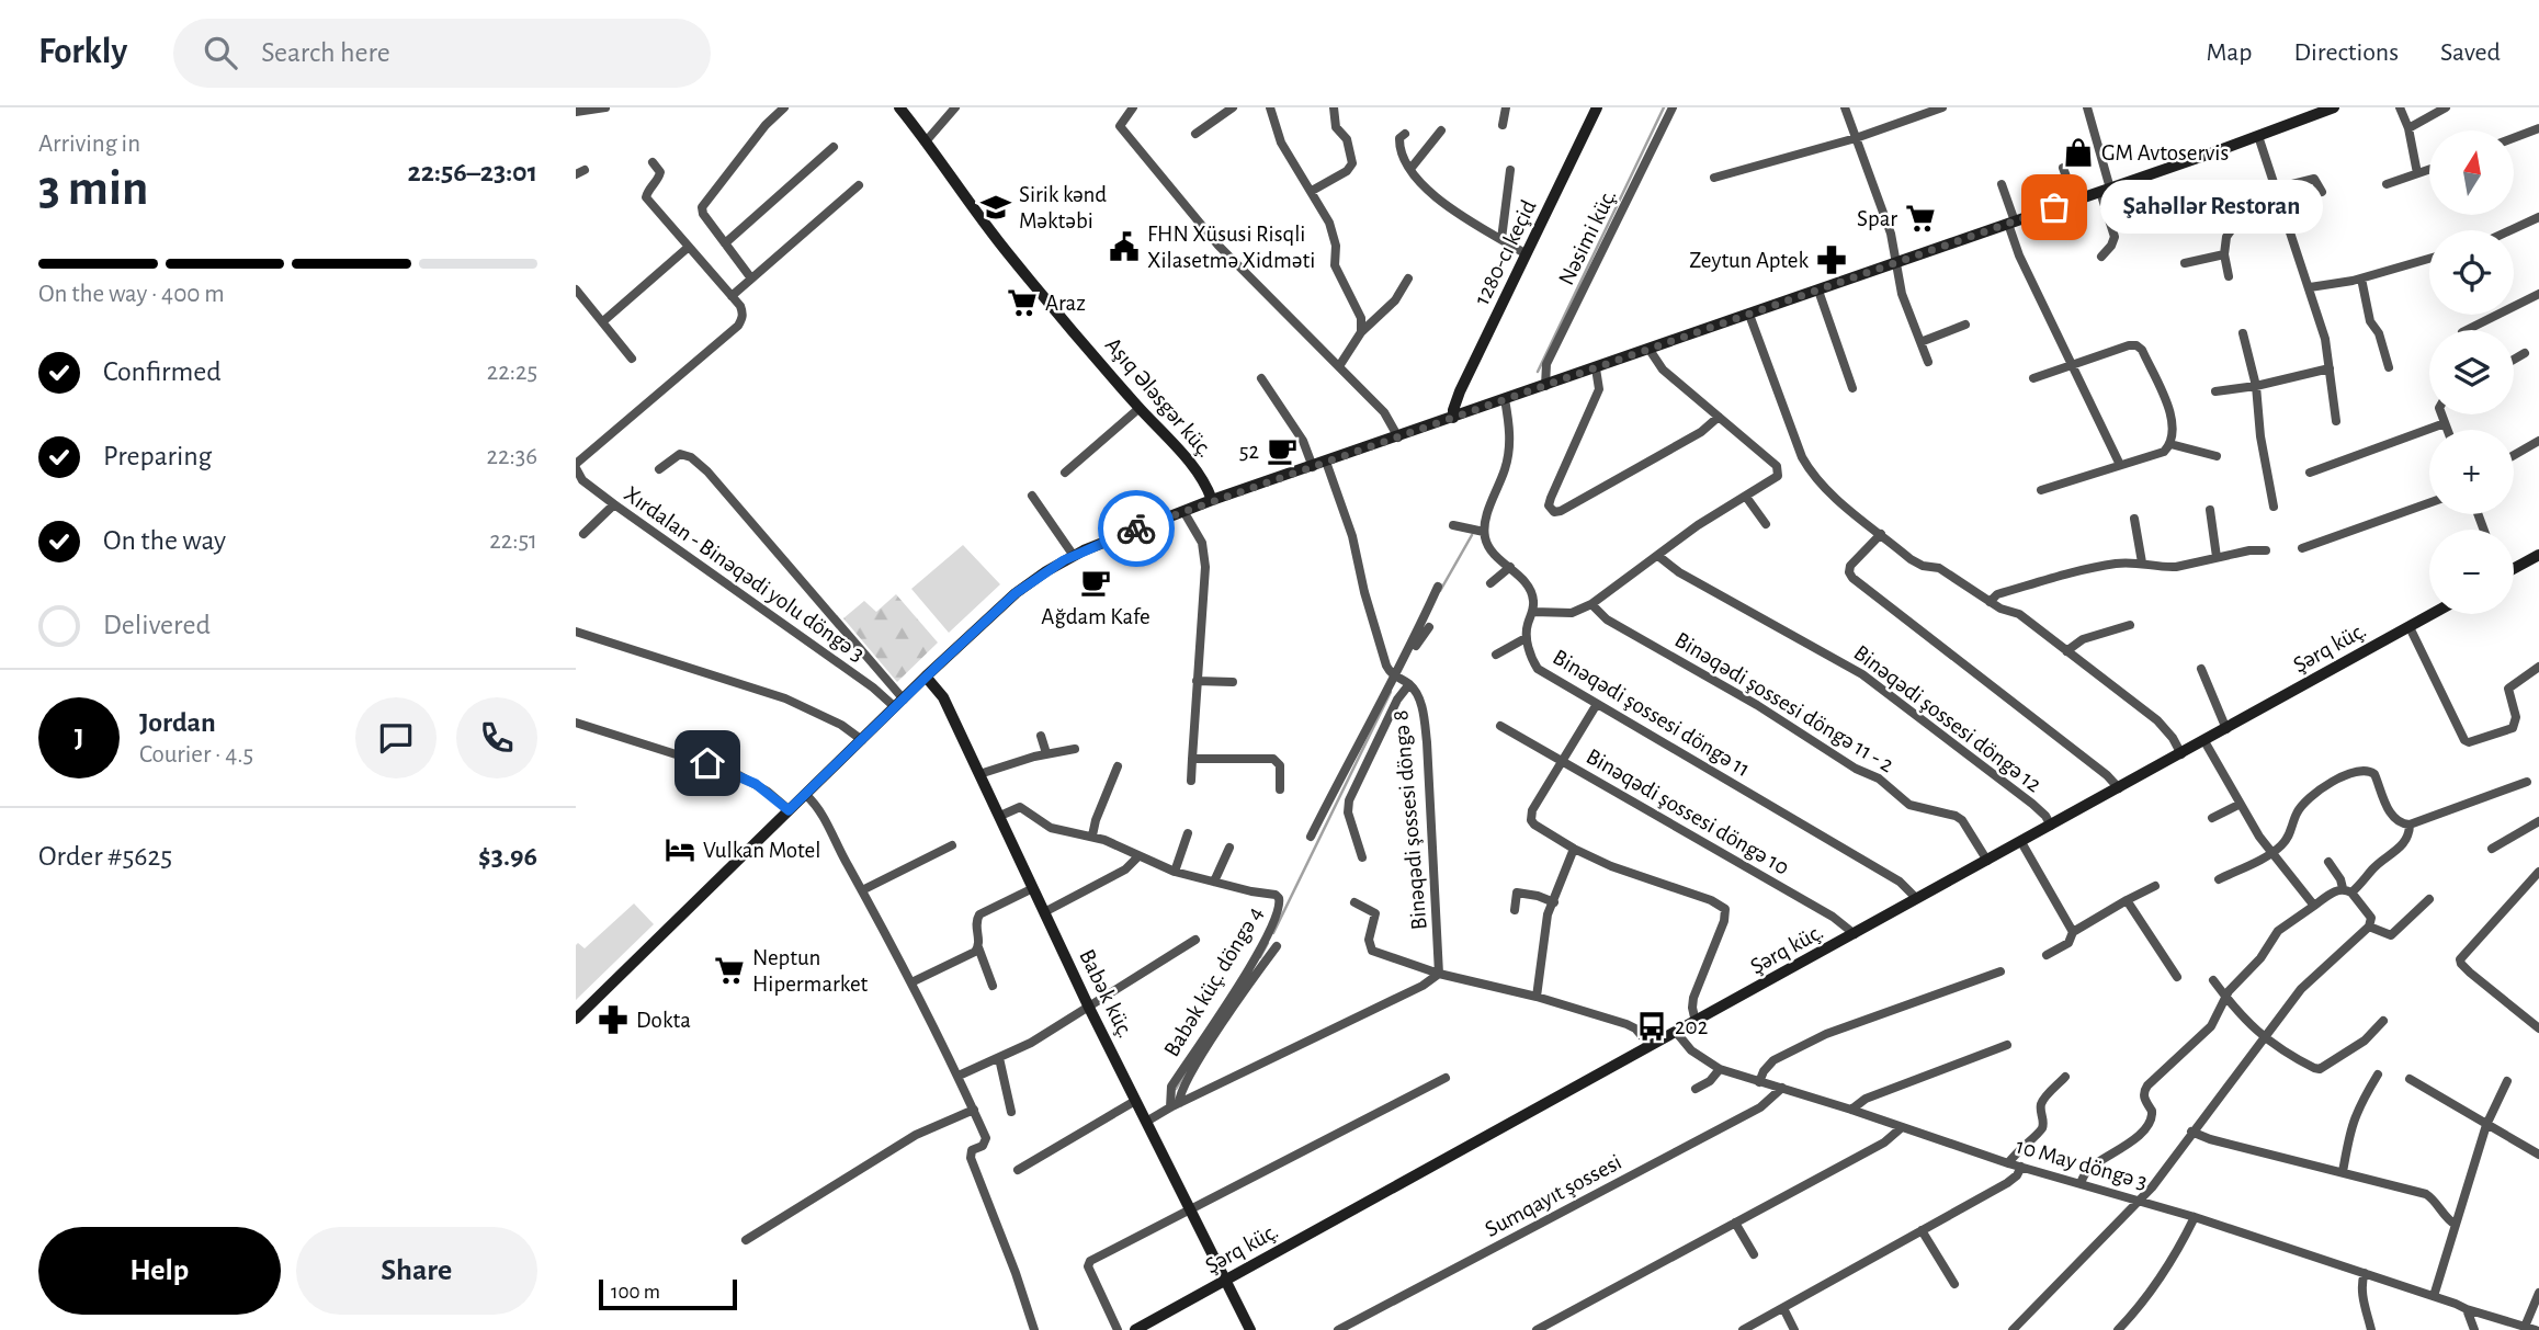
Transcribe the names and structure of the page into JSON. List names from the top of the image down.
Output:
{
  "streets": {
    "main road": [
      "1280-cı keçid",
      "Aşıq Ələsgər küç.",
      "Şərq küç.",
      "Babək küç."
    ],
    "street": [
      "Nəsimi küç.",
      "Xırdalan - Binəqədi yolu döngə 3",
      "Binəqədi şossesi döngə 11 - 2",
      "Binəqədi şossesi döngə 11",
      "Binəqədi şossesi döngə 12",
      "Binəqədi şossesi döngə 10",
      "Binəqədi şossesi döngə 8",
      "Babək küç. döngə 4",
      "10 May döngə 3",
      "Sumqayıt şossesi"
    ]
  },
  "crossings": [
    ["Şərq küç.", "Binəqədi şossesi döngə 11 - 2"],
    ["Şərq küç.", "Binəqədi şossesi döngə 11"],
    ["Şərq küç.", "Binəqədi şossesi döngə 12"],
    ["Şərq küç.", "Binəqədi şossesi döngə 10"],
    ["Şərq küç.", "Babək küç."],
    ["Şərq küç.", "10 May döngə 3"],
    ["Babək küç. döngə 4", "Babək küç."],
    ["10 May döngə 3", "Sumqayıt şossesi"]
  ],
  "places": {
    "shop": ["GM Avtoservis"],
    "school or university": ["Sirik kənd Məktəbi"],
    "other": ["Şahəllər Restoran"],
    "supermarket": ["Spar", "Araz", "Neptun Hipermarket"],
    "public building": ["FHN Xüsusi Risqli Xilasetmə Xidməti"],
    "pharmacy": ["Zeytun Aptek", "Dokta"],
    "cafe": ["52", "Ağdam Kafe"],
    "hotel": ["Vulkan Motel"],
    "bus stop": ["202"]
  },
  "scale_bar": "100 m",
  "north": "top",
  "page": {
    "header": "Forkly",
    "search": "Search here",
    "nav": ["Map", "Directions", "Saved"],
    "heading": ["3 min", "Arriving in", "22:56–23:01"],
    "panel": [
      "Jordan",
      "Courier · 4.5",
      "Order #5625",
      "$3.96"
    ],
    "map_buttons": ["+", "−"],
    "bubble": "Şahəllər Restoran",
    "bar": "On the way · 400 m",
    "list": [
      ["Confirmed", "22:25"],
      ["Preparing", "22:36"],
      ["On the way", "22:51"],
      "Delivered"
    ],
    "round": "J",
    "buttons": ["Help", "Share"],
    "scale": "100 m"
  }
}
